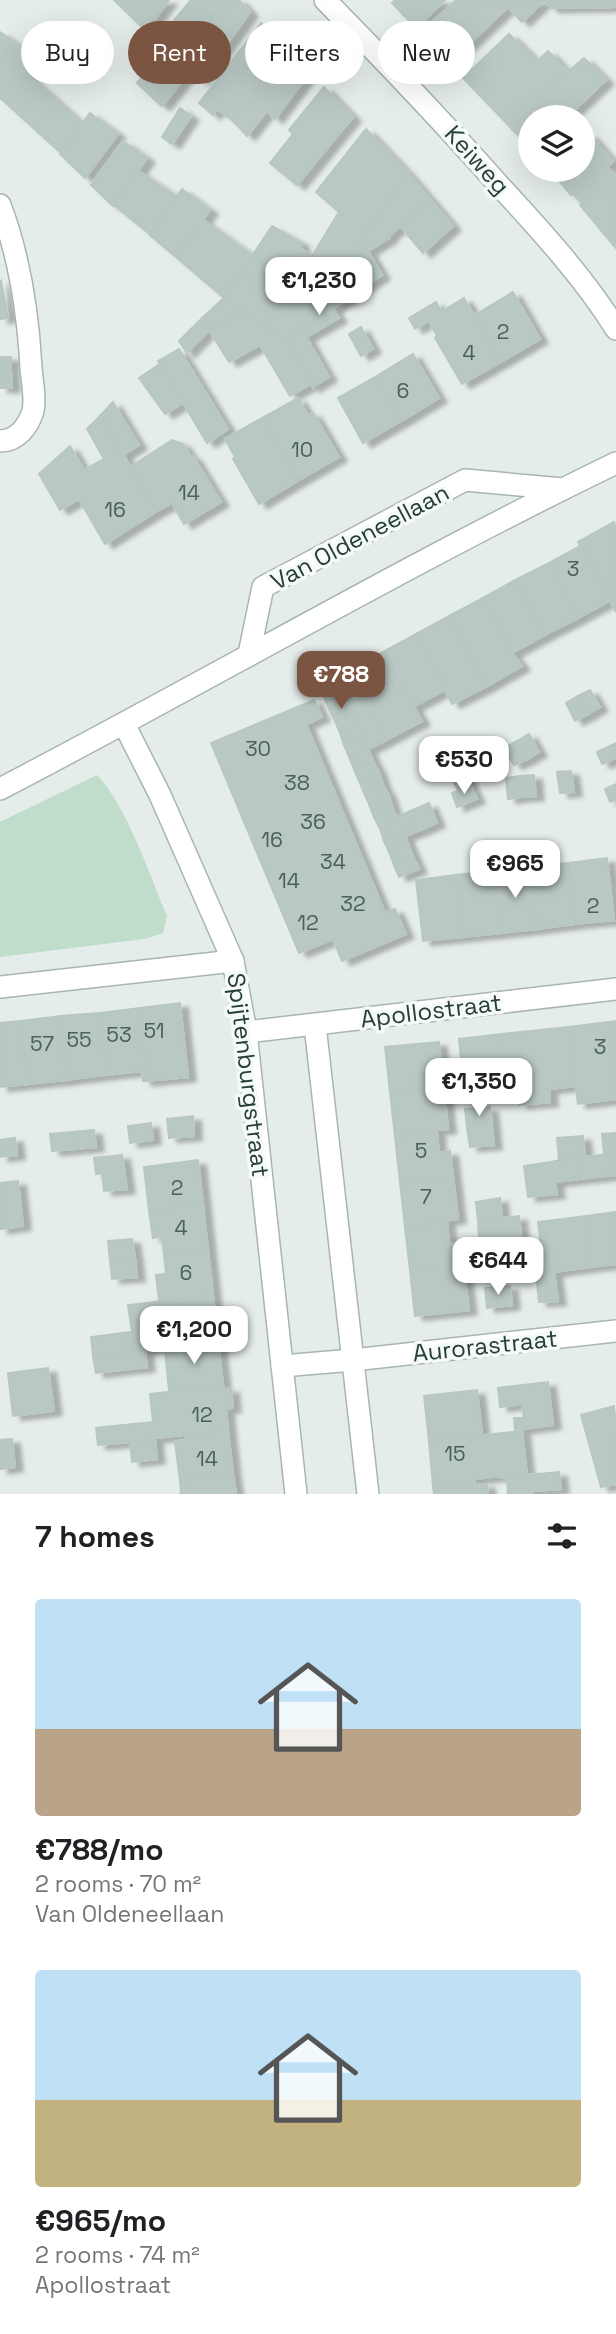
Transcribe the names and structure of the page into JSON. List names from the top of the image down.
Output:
{
  "streets": {
    "street": [
      "Keiweg",
      "Van Oldeneellaan",
      "Apollostraat",
      "Spijtenburgstraat",
      "Aurorastraat"
    ]
  },
  "crossings": [
    ["Apollostraat", "Spijtenburgstraat"]
  ],
  "house_numbers": [
    "2",
    "4",
    "6",
    "10",
    "14",
    "16",
    "3",
    "30",
    "38",
    "36",
    "16",
    "34",
    "14",
    "32",
    "2",
    "12",
    "51",
    "53",
    "55",
    "57",
    "3",
    "5",
    "2",
    "7",
    "4",
    "6",
    "12",
    "15",
    "14"
  ],
  "page": {
    "chip": [
      "Buy",
      "Rent",
      "Filters",
      "New"
    ],
    "price": [
      "€1,230",
      "€788",
      "€530",
      "€965",
      "€1,350",
      "€644",
      "€1,200"
    ],
    "heading": "7 homes",
    "list": [
      {
        "name": "€788/mo",
        "note": "2 rooms · 70 m² · Van Oldeneellaan"
      },
      {
        "name": "€965/mo",
        "note": "2 rooms · 74 m² · Apollostraat"
      }
    ]
  }
}
